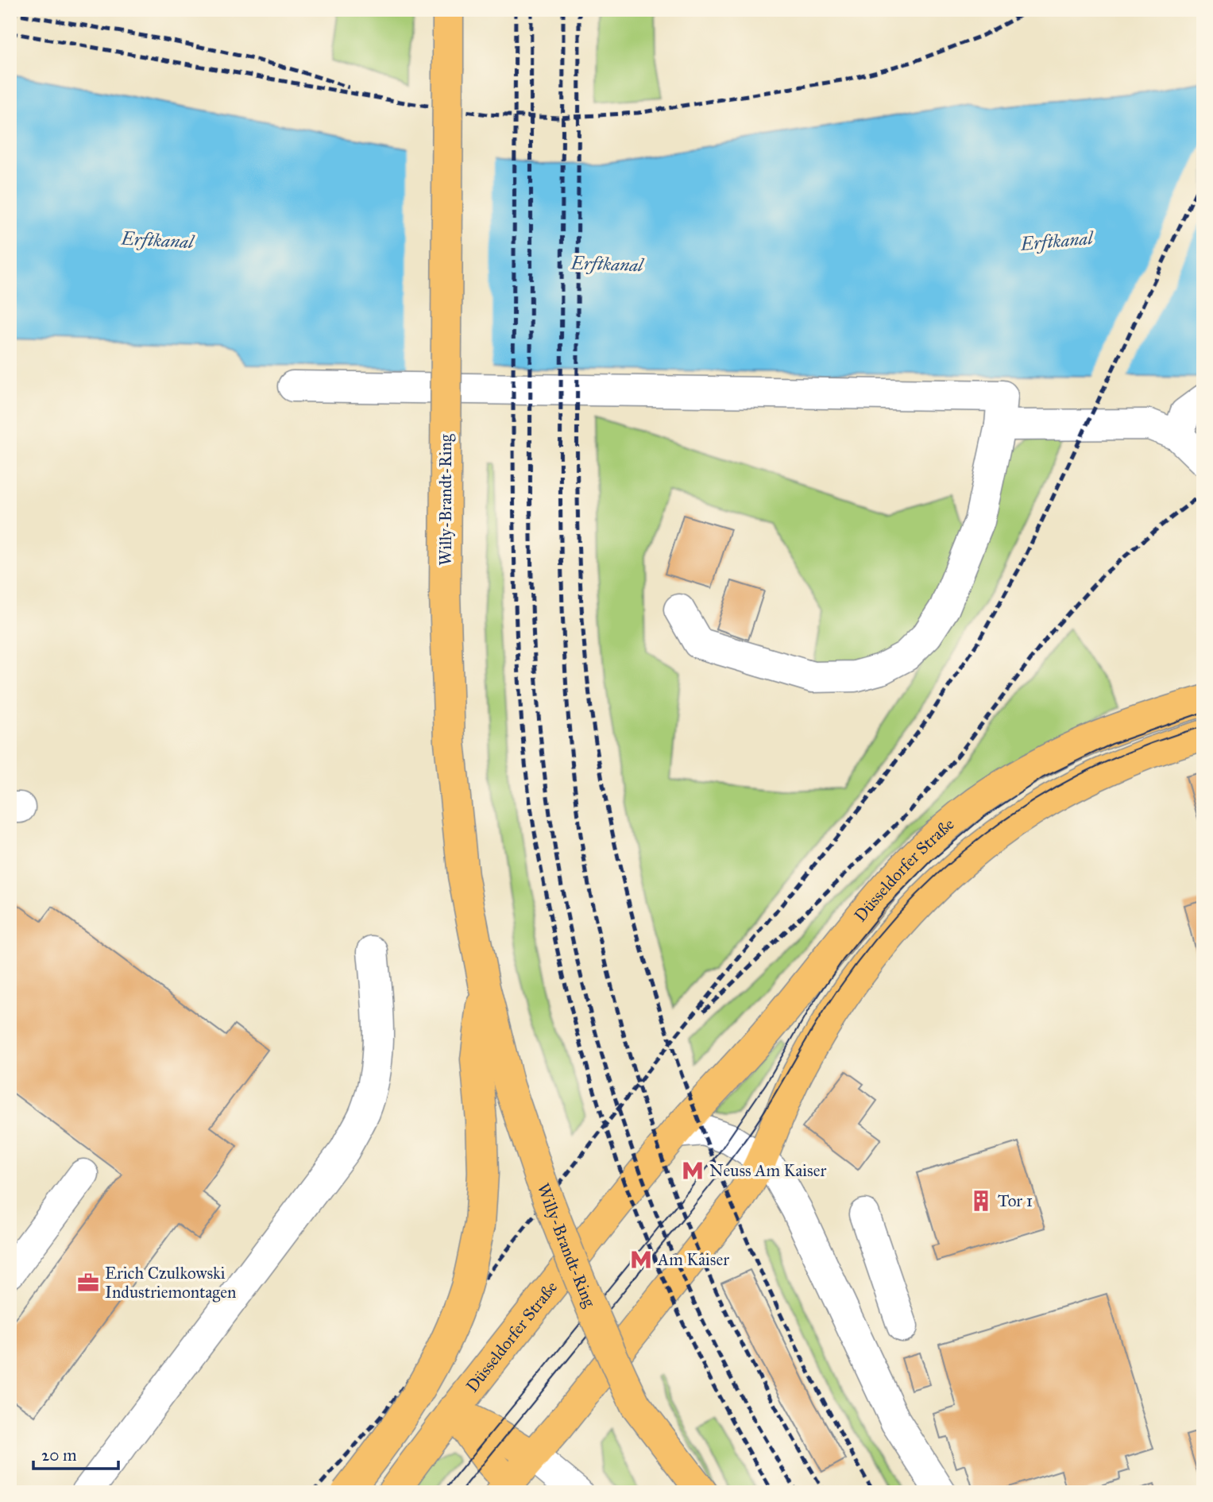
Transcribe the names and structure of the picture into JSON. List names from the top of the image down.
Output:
{
  "streets": {
    "main road": ["Willy-Brandt-Ring", "Düsseldorfer Straße"]
  },
  "water": ["Erftkanal"],
  "places": {
    "metro station": ["Neuss Am Kaiser", "Am Kaiser"],
    "building": ["Tor 1"],
    "office": ["Erich Czulkowski Industriemontagen"]
  },
  "scale_bar": "20 m"
}
